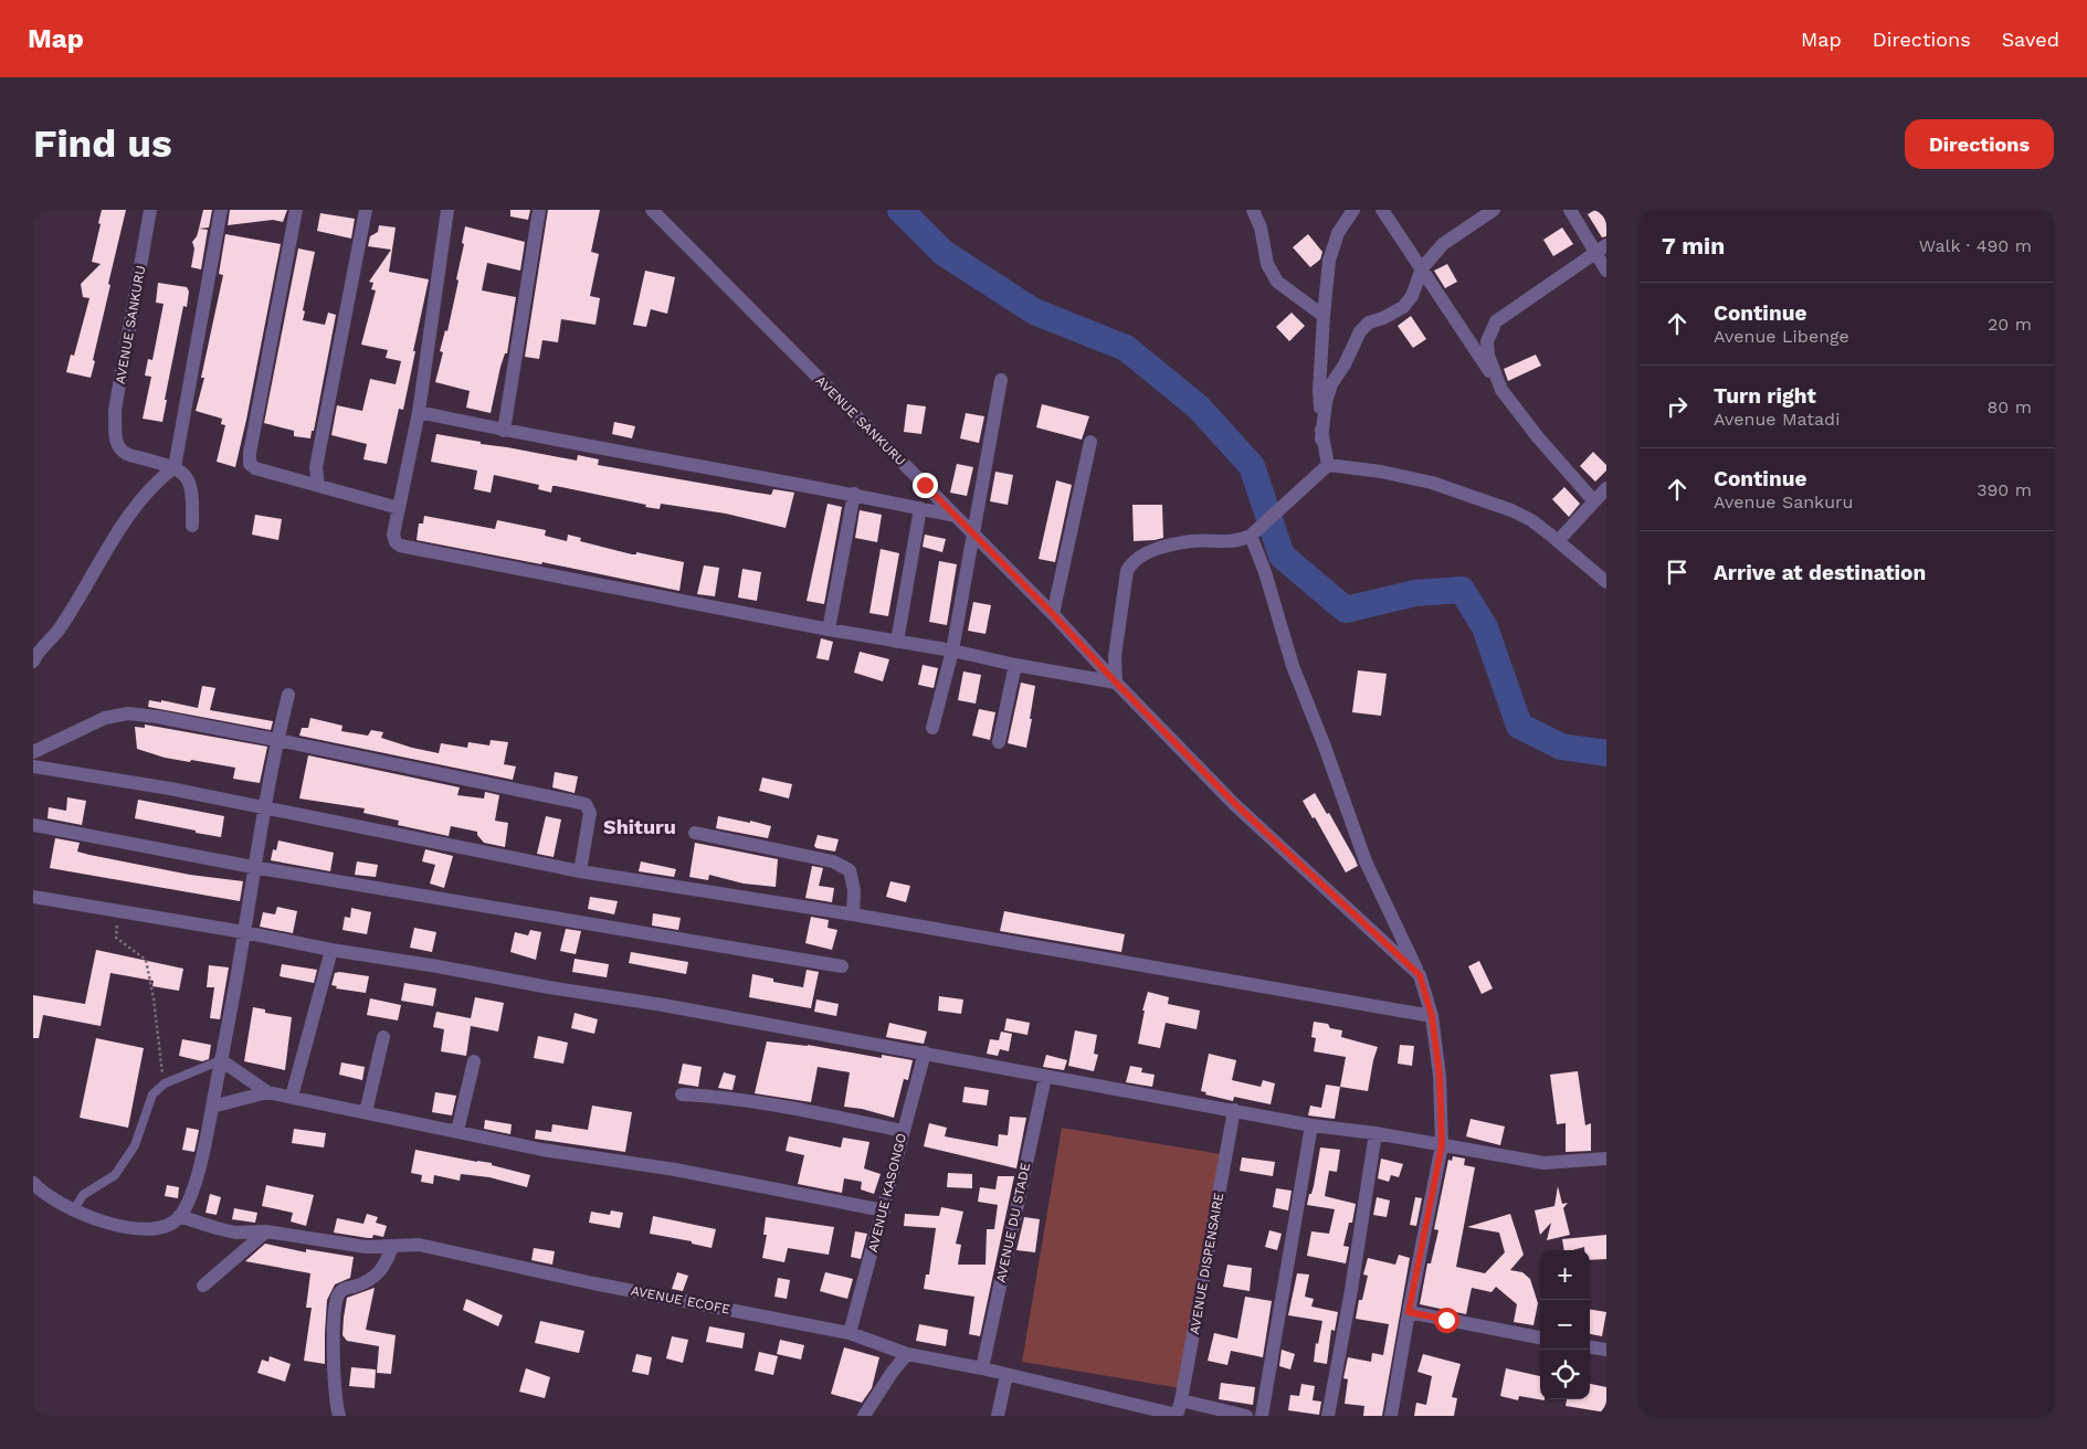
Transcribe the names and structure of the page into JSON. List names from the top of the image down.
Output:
{
  "streets": {
    "street": [
      "AVENUE SANKURU",
      "AVENUE KASONGO",
      "AVENUE DU STADE",
      "AVENUE DISPENSAIRE",
      "AVENUE ECOFE"
    ]
  },
  "crossings": [
    ["AVENUE KASONGO", "AVENUE ECOFE"],
    ["AVENUE DU STADE", "AVENUE ECOFE"],
    ["AVENUE DISPENSAIRE", "AVENUE ECOFE"]
  ],
  "districts": ["Shituru"],
  "page": {
    "header": "Map",
    "nav": ["Map", "Directions", "Saved"],
    "buttons": "Directions",
    "title": "Find us",
    "heading": ["7 min", "Walk · 490 m"],
    "list": [
      ["Continue", "Avenue Libenge", "20 m"],
      ["Turn right", "Avenue Matadi", "80 m"],
      ["Continue", "Avenue Sankuru", "390 m"],
      "Arrive at destination"
    ],
    "map_buttons": ["+", "−"]
  }
}
